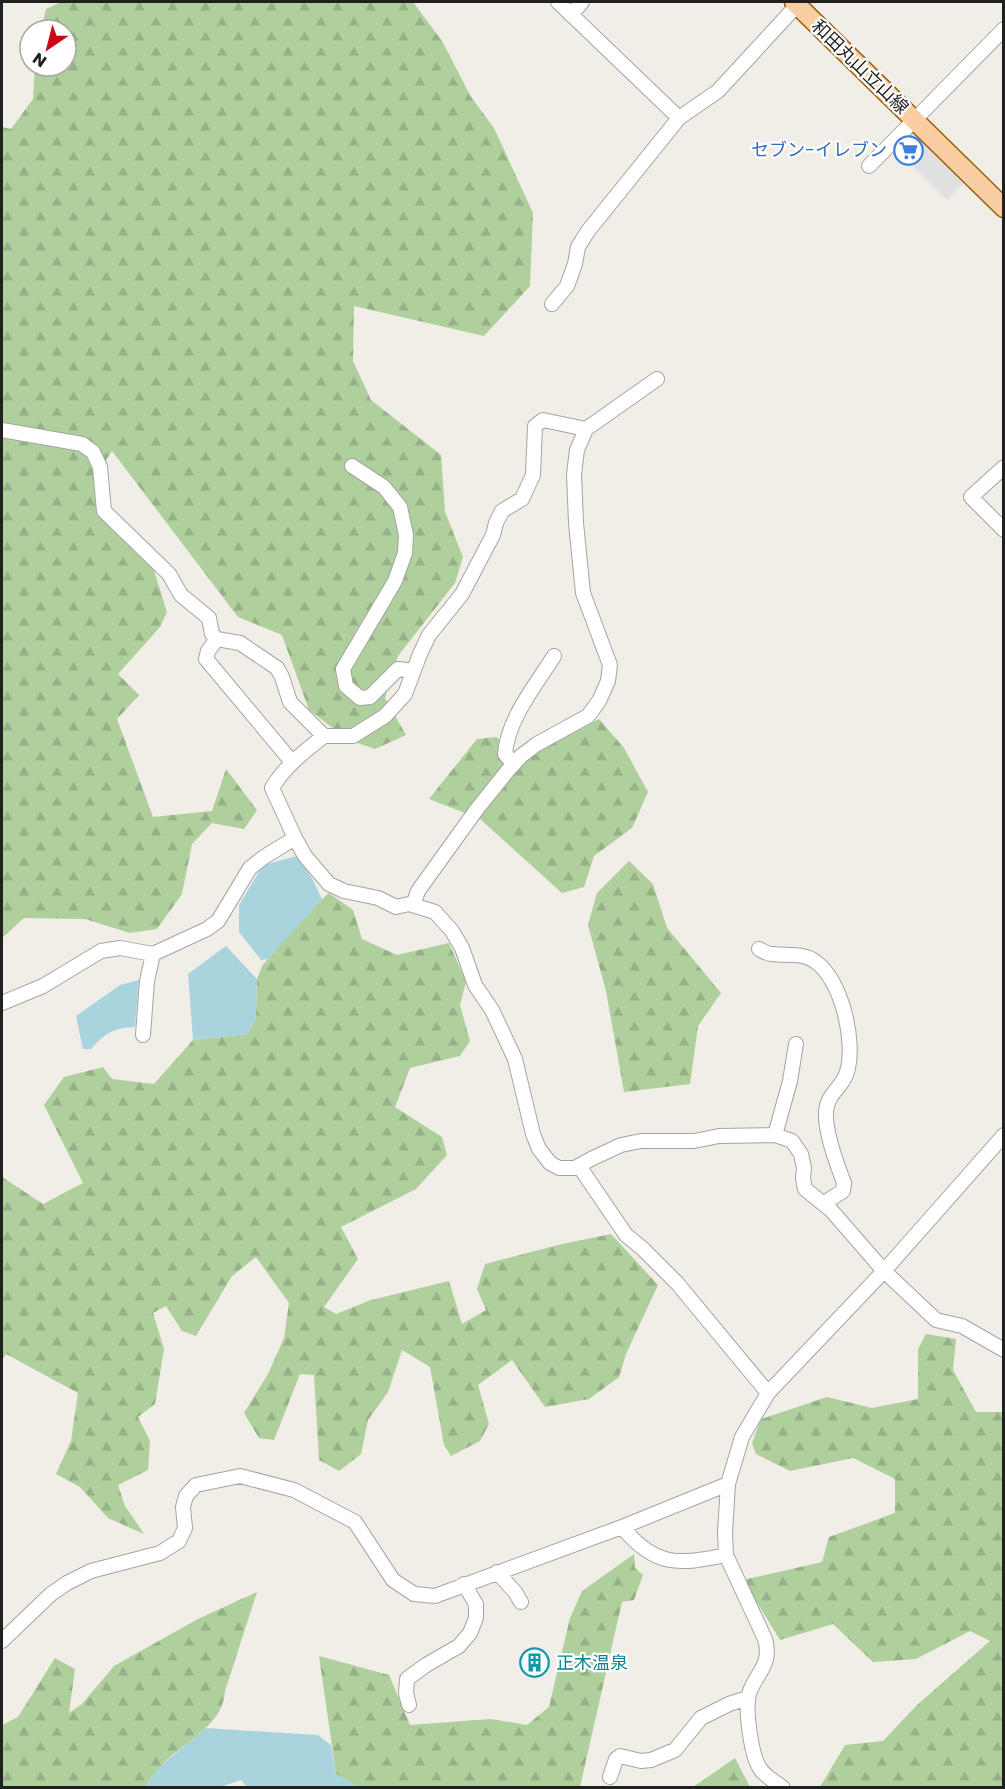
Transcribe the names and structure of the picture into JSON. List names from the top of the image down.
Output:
{
  "streets": {
    "main road": ["和田丸山立山線"]
  },
  "places": {
    "supermarket": ["セブン-イレブン"],
    "building": ["正木温泉"]
  },
  "north": "bottom left"
}
